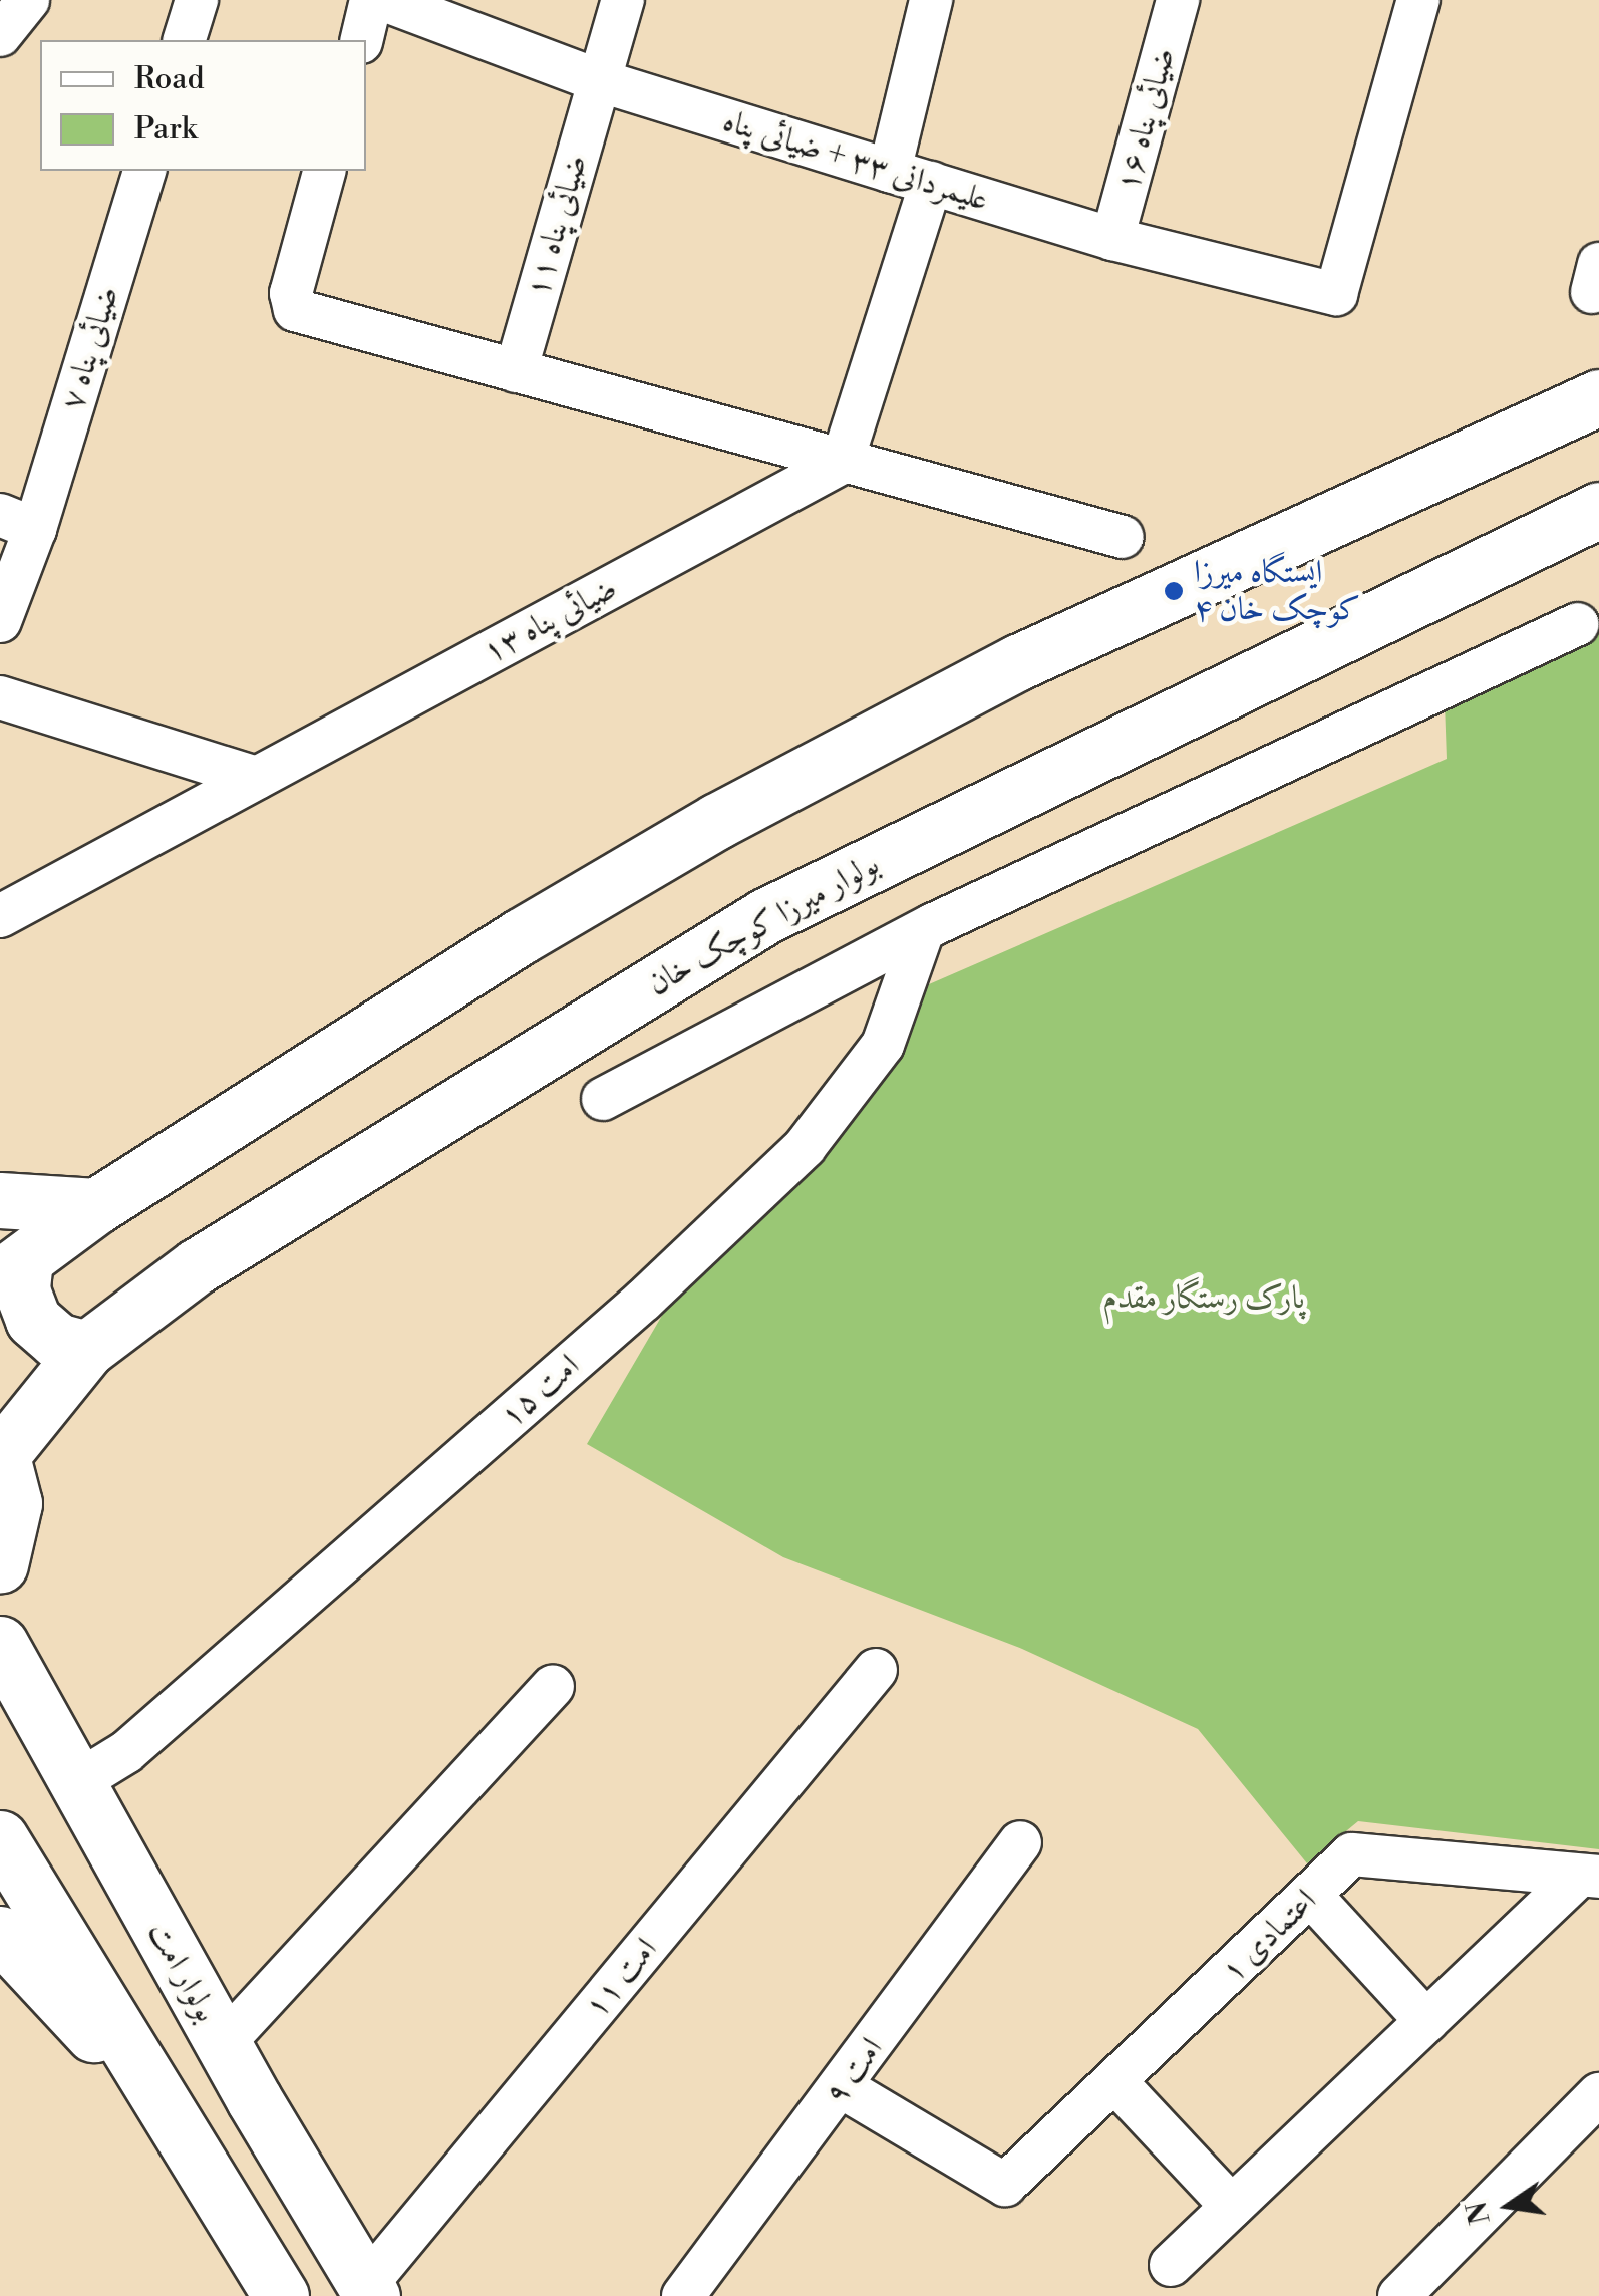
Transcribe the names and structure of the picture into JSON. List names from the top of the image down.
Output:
{
  "streets": {
    "main road": ["بولوار میرزا کوچک خان", "بولوار امت"],
    "street": [
      "ضیائی پناه ۱۶",
      "علیمردانی ۳۳ + ضیائی پناه",
      "ضیائی پناه ۱۱",
      "ضیائی پناه ۷",
      "ضیائی پناه ۱۳",
      "امت ۱۵",
      "اعتمادی ۱",
      "امت ۱۱",
      "امت ۹"
    ]
  },
  "crossings": [
    ["ضیائی پناه ۱۶", "علیمردانی ۳۳ + ضیائی پناه"],
    ["علیمردانی ۳۳ + ضیائی پناه", "ضیائی پناه ۱۱"],
    ["امت ۱۵", "بولوار امت"],
    ["اعتمادی ۱", "امت ۹"],
    ["بولوار امت", "امت ۱۱"]
  ],
  "parks": ["پارک رستگار مقدم"],
  "places": ["ایستگاه میرزا کوچک خان ۴"],
  "legend": ["Road", "Park"],
  "north": "left"
}
